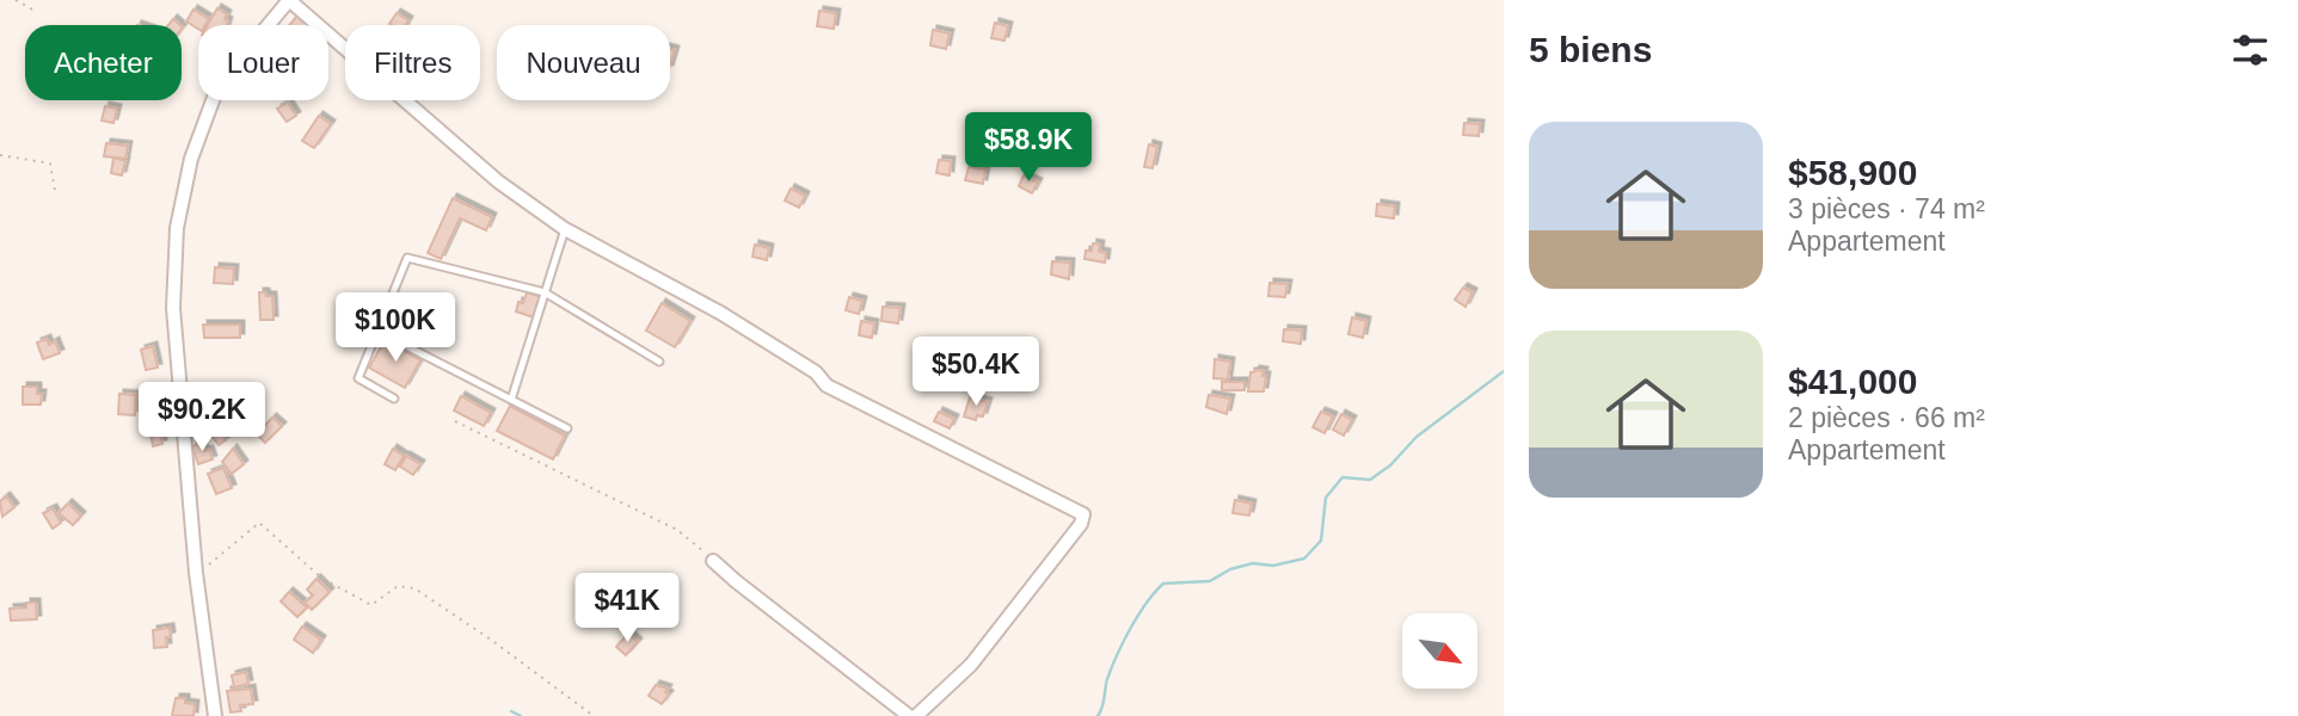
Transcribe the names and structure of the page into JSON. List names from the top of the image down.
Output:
{
  "north": "bottom right",
  "page": {
    "heading": "5 biens",
    "chip": [
      "Acheter",
      "Louer",
      "Filtres",
      "Nouveau"
    ],
    "list": [
      {
        "name": "$58,900",
        "note": "3 pièces · 74 m² · Appartement"
      },
      {
        "name": "$41,000",
        "note": "2 pièces · 66 m² · Appartement"
      }
    ],
    "price": [
      "$58.9K",
      "$100K",
      "$50.4K",
      "$90.2K",
      "$41K"
    ]
  }
}
